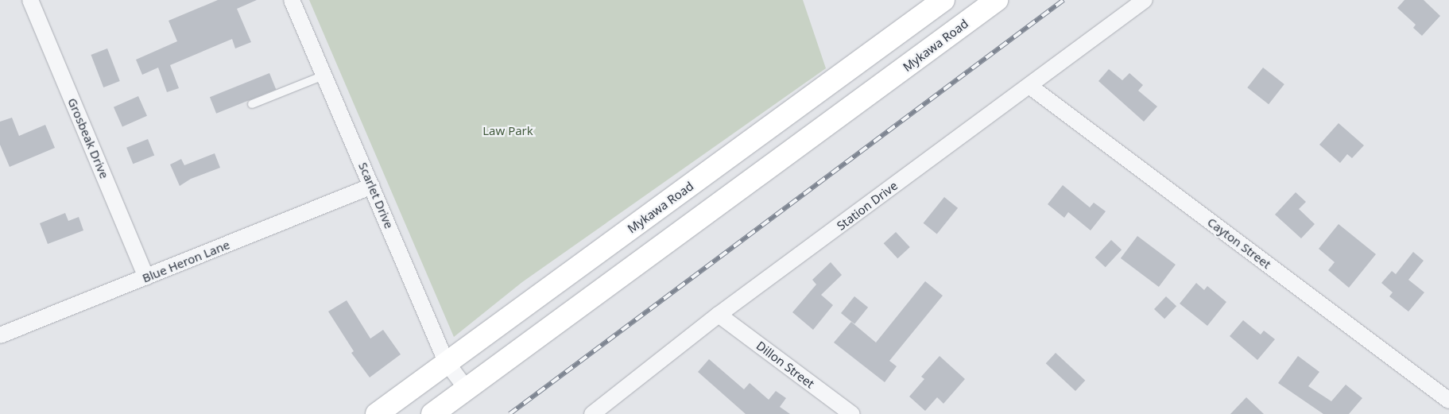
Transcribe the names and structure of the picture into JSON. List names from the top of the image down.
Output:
{
  "streets": {
    "main road": ["Mykawa Road"],
    "street": [
      "Grosbeak Drive",
      "Scarlet Drive",
      "Station Drive",
      "Cayton Street",
      "Blue Heron Lane",
      "Dillon Street"
    ]
  },
  "crossings": [
    ["Mykawa Road", "Scarlet Drive"],
    ["Grosbeak Drive", "Blue Heron Lane"],
    ["Scarlet Drive", "Blue Heron Lane"],
    ["Station Drive", "Cayton Street"],
    ["Station Drive", "Dillon Street"]
  ],
  "parks": ["Law Park"]
}
